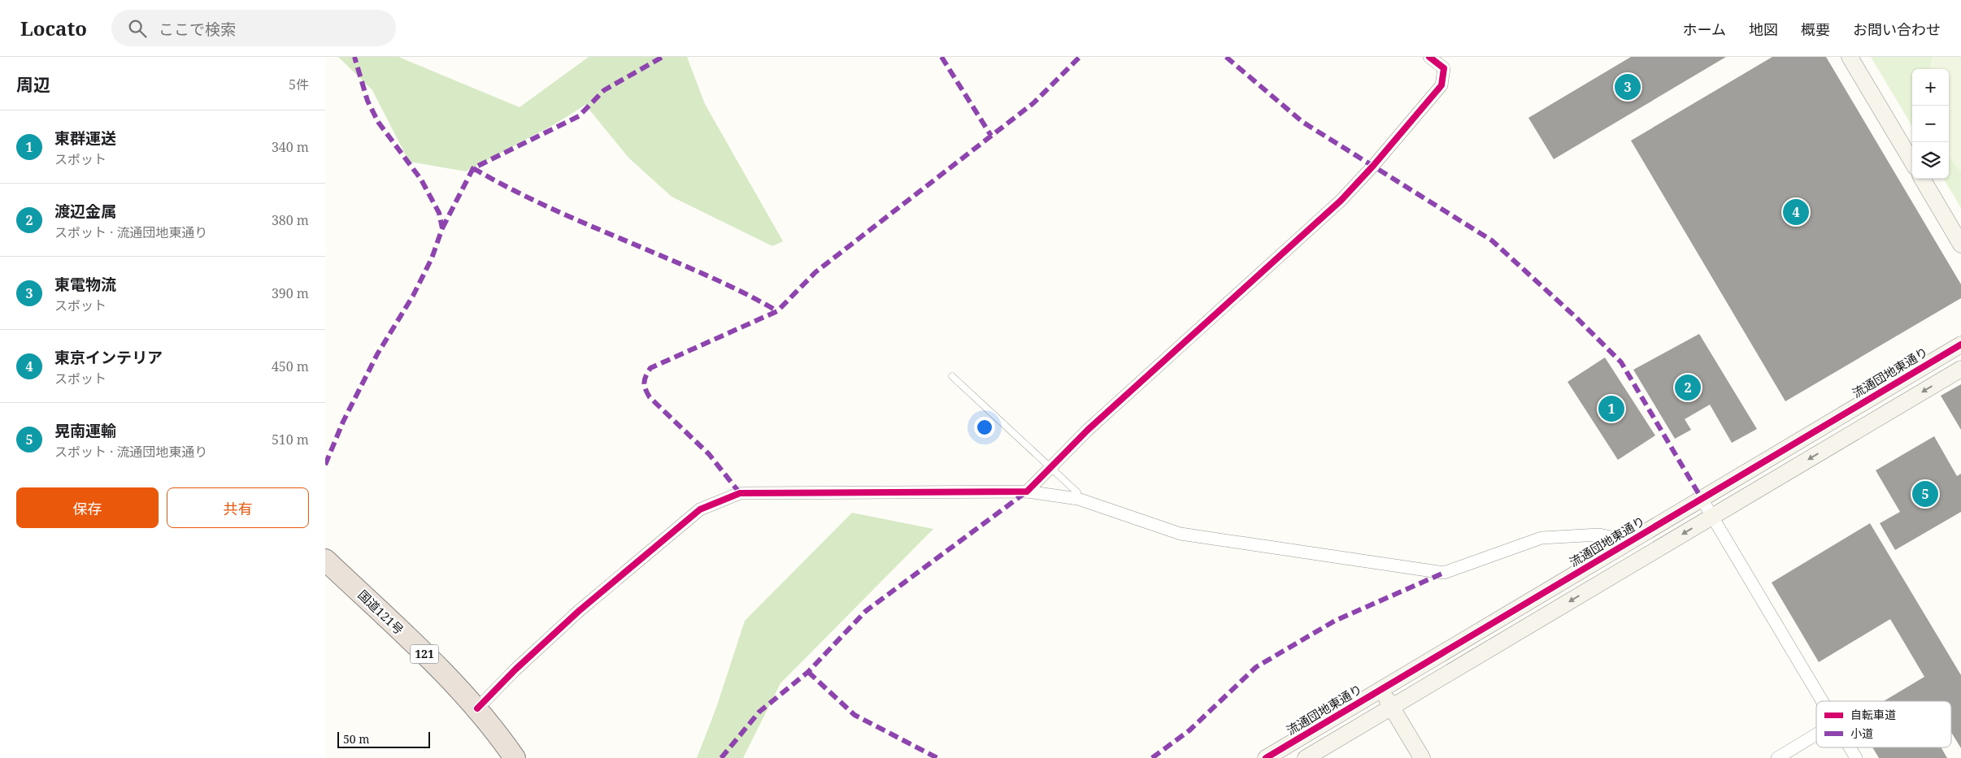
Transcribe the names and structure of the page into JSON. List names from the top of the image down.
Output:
{
  "streets": {
    "highway": ["国道121号", "121"],
    "street": ["流通団地東通り"]
  },
  "legend": ["自転車道", "小道"],
  "scale_bar": "50 m",
  "page": {
    "header": "Locato",
    "search": "ここで検索",
    "nav": [
      "ホーム",
      "地図",
      "概要",
      "お問い合わせ"
    ],
    "heading": ["周辺", "5件"],
    "map_buttons": ["+", "−"],
    "pins": [
      "3",
      "4",
      "2",
      "1",
      "5"
    ],
    "list": [
      {
        "mark": "1",
        "name": "東群運送",
        "note": "スポット",
        "value": "340 m"
      },
      {
        "mark": "2",
        "name": "渡辺金属",
        "note": "スポット · 流通団地東通り",
        "value": "380 m"
      },
      {
        "mark": "3",
        "name": "東電物流",
        "note": "スポット",
        "value": "390 m"
      },
      {
        "mark": "4",
        "name": "東京インテリア",
        "note": "スポット",
        "value": "450 m"
      },
      {
        "mark": "5",
        "name": "晃南運輸",
        "note": "スポット · 流通団地東通り",
        "value": "510 m"
      }
    ],
    "buttons": ["保存", "共有"],
    "scale": "50 m"
  }
}
